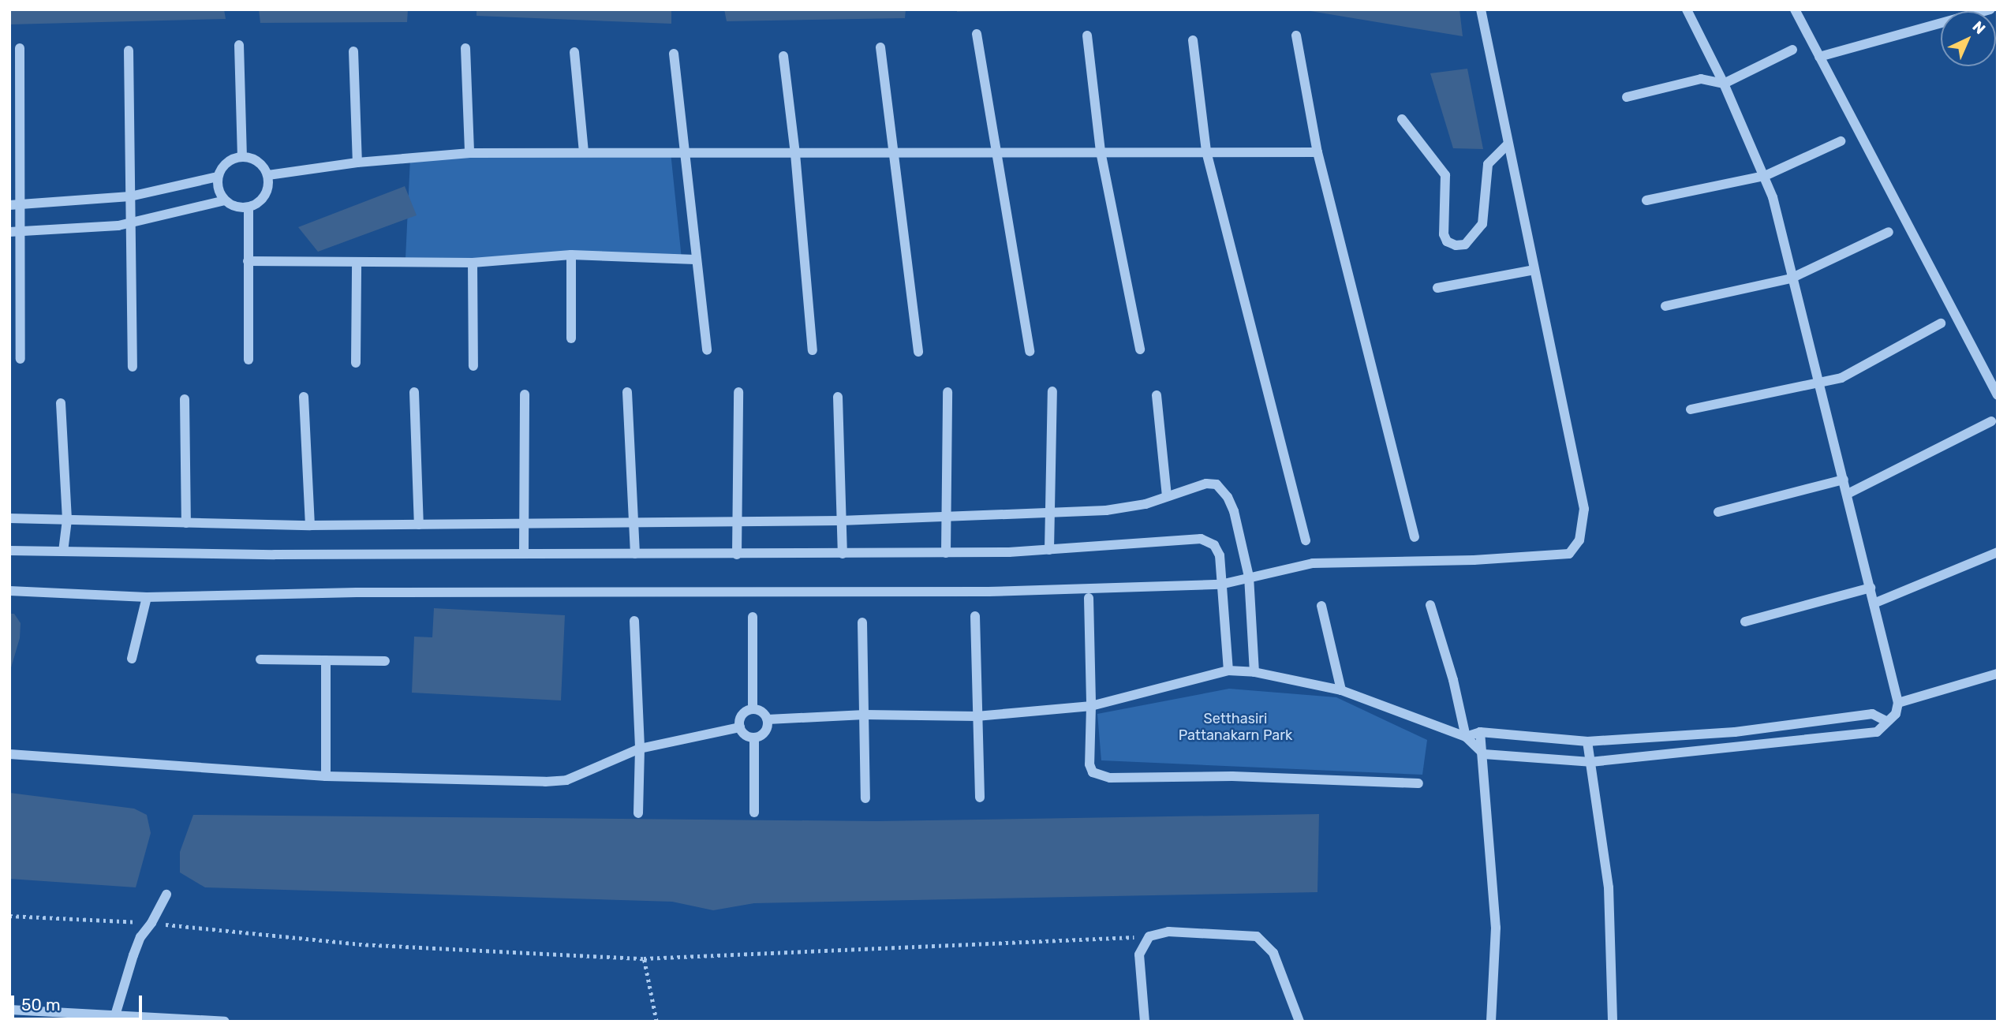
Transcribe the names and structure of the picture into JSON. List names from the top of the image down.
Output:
{
  "parks": ["Setthasiri Pattanakarn Park"],
  "scale_bar": "50 m",
  "north": "top right"
}
